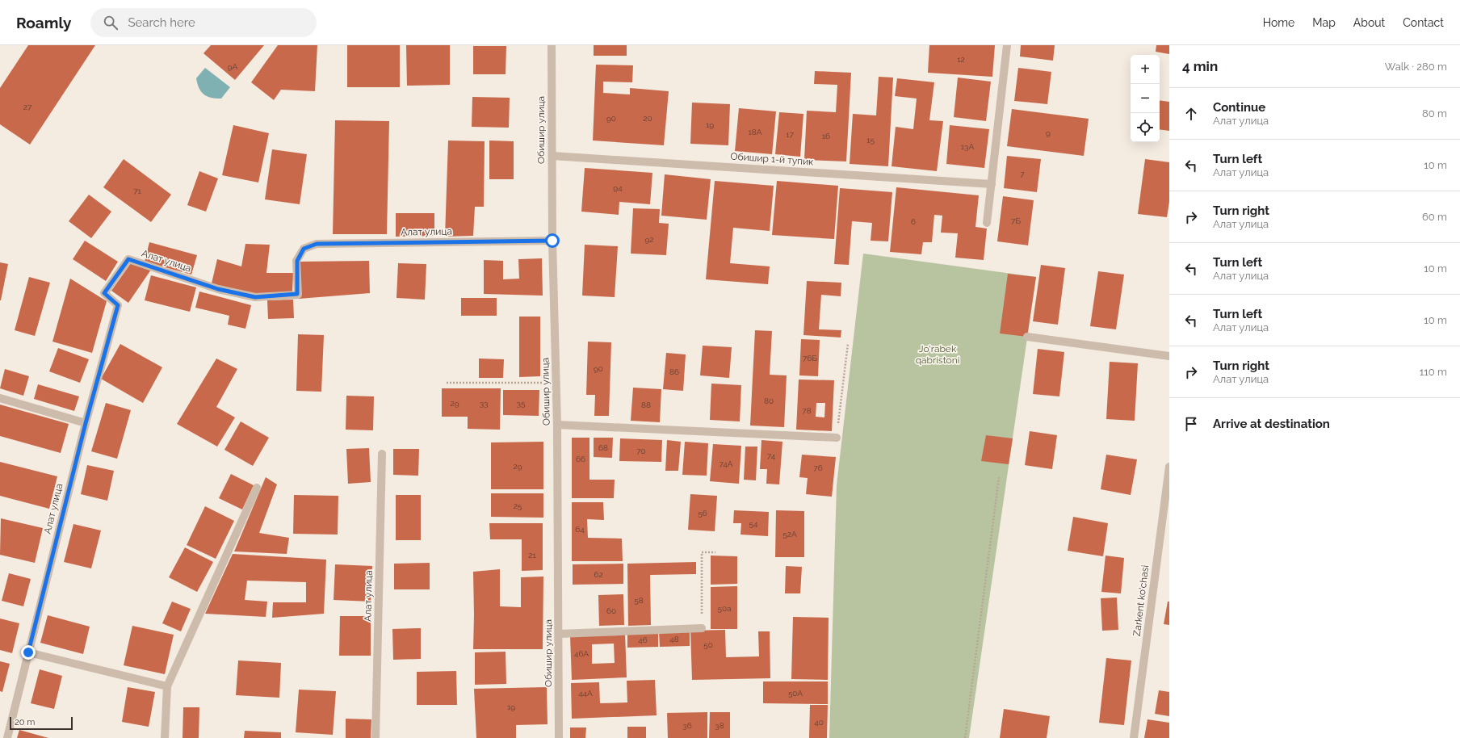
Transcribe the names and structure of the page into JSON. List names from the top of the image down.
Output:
{
  "streets": {
    "street": [
      "Обишир улица",
      "Обишир 1-й тупик",
      "Алат улица",
      "Zarkent ko'chasi"
    ]
  },
  "crossings": [
    ["Обишир улица", "Обишир 1-й тупик"],
    ["Обишир улица", "Алат улица"]
  ],
  "parks": ["Jo'rabek qabristoni"],
  "house_numbers": [
    "12",
    "9А",
    "27",
    "90",
    "20",
    "19",
    "18А",
    "9",
    "17",
    "16",
    "15",
    "13А",
    "7",
    "94",
    "71",
    "7Б",
    "6",
    "92",
    "76Б",
    "90",
    "86",
    "80",
    "29",
    "33",
    "35",
    "88",
    "78",
    "68",
    "70",
    "74",
    "66",
    "74А",
    "29",
    "76",
    "25",
    "56",
    "54",
    "64",
    "52А",
    "21",
    "62",
    "58",
    "50а",
    "60",
    "48",
    "46",
    "50",
    "46А",
    "44А",
    "50А",
    "19",
    "40",
    "36",
    "38"
  ],
  "scale_bar": "20 m",
  "page": {
    "header": "Roamly",
    "search": "Search here",
    "nav": [
      "Home",
      "Map",
      "About",
      "Contact"
    ],
    "heading": ["4 min", "Walk · 280 m"],
    "map_buttons": ["+", "−"],
    "list": [
      ["Continue", "Алат улица", "80 m"],
      ["Turn left", "Алат улица", "10 m"],
      ["Turn right", "Алат улица", "60 m"],
      ["Turn left", "Алат улица", "10 m"],
      ["Turn left", "Алат улица", "10 m"],
      ["Turn right", "Алат улица", "110 m"],
      "Arrive at destination"
    ],
    "scale": "20 m"
  }
}
